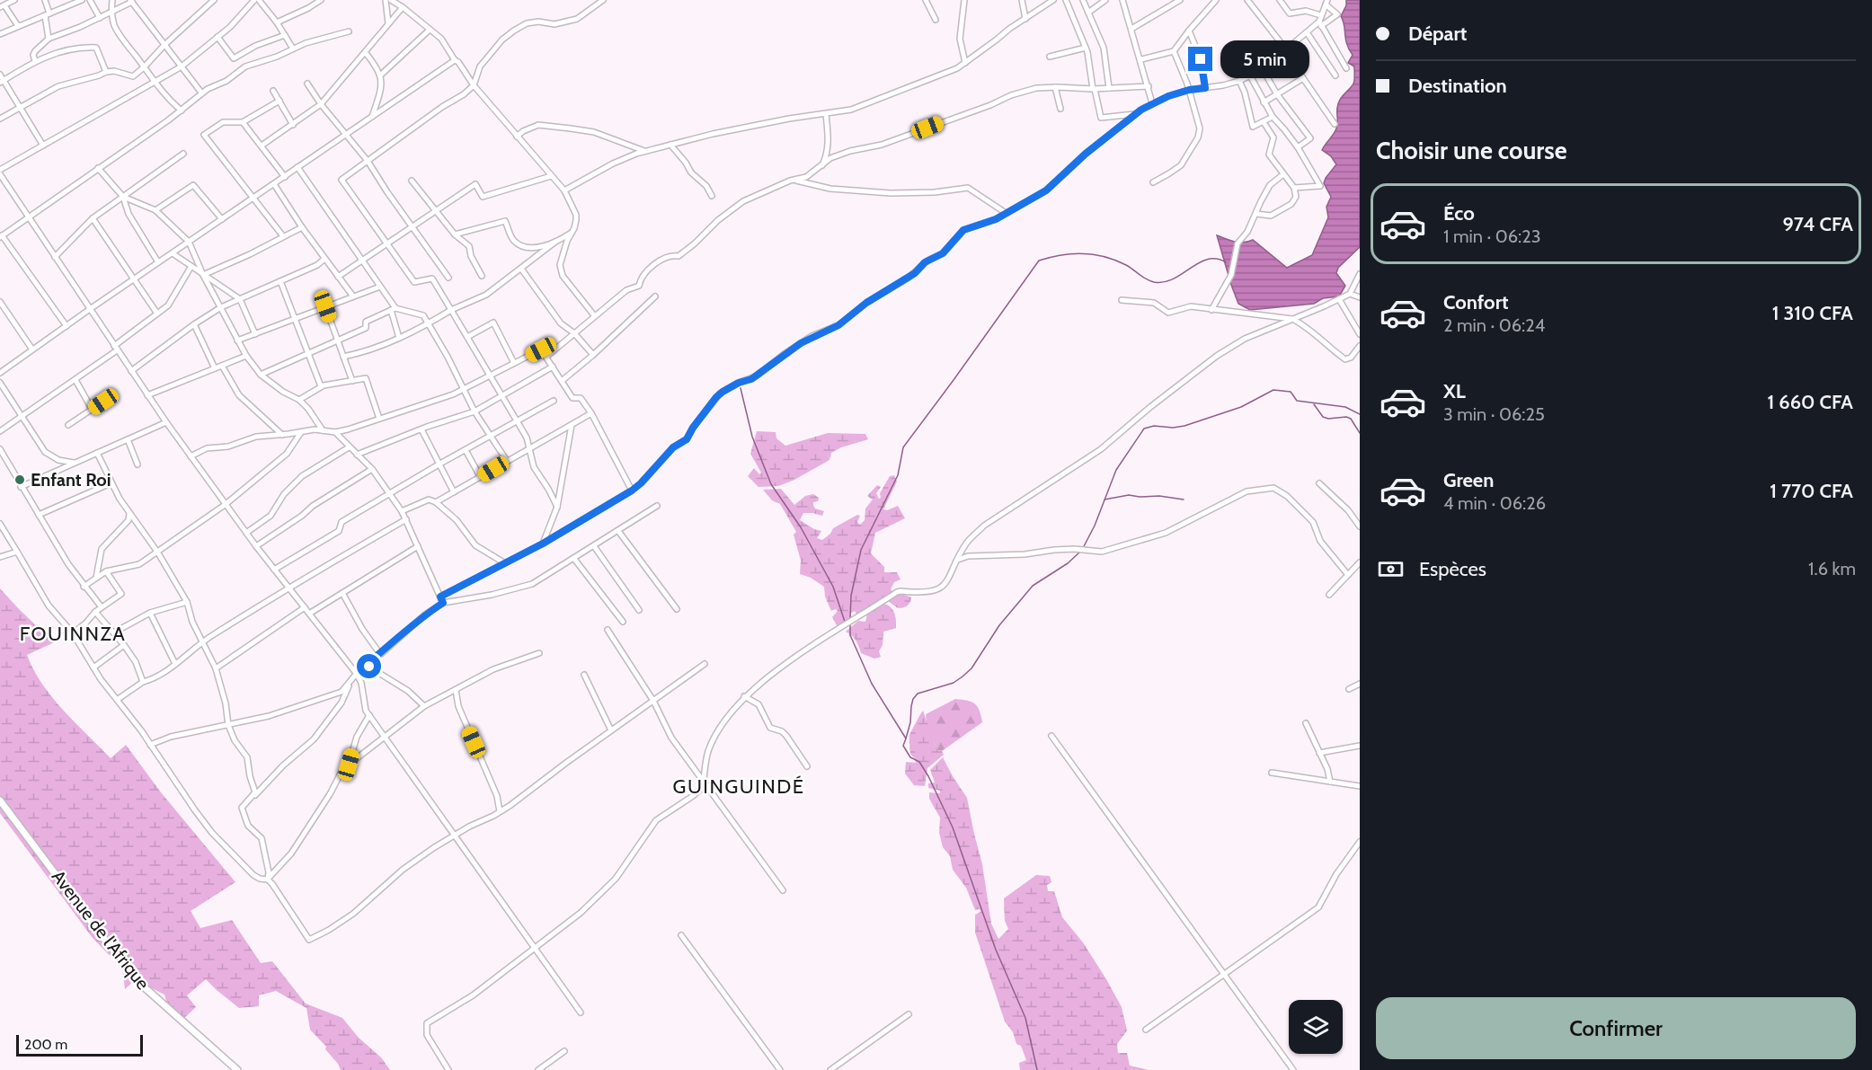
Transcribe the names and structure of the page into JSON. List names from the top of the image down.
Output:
{
  "streets": {
    "main road": ["Avenue de l'Afrique"]
  },
  "districts": ["FOUINNZA", "GUINGUINDÉ"],
  "places": ["Enfant Roi"],
  "scale_bar": "200 m",
  "page": {
    "banner": ["Départ", "Destination"],
    "bubble": "5 min",
    "heading": "Choisir une course",
    "list": [
      {
        "name": "Éco",
        "note": "1 min · 06:23",
        "value": "974 CFA"
      },
      {
        "name": "Confort",
        "note": "2 min · 06:24",
        "value": "1 310 CFA"
      },
      {
        "name": "XL",
        "note": "3 min · 06:25",
        "value": "1 660 CFA"
      },
      {
        "name": "Green",
        "note": "4 min · 06:26",
        "value": "1 770 CFA"
      }
    ],
    "pay": ["Espèces", "1.6 km"],
    "buttons": "Confirmer",
    "scale": "200 m"
  }
}
